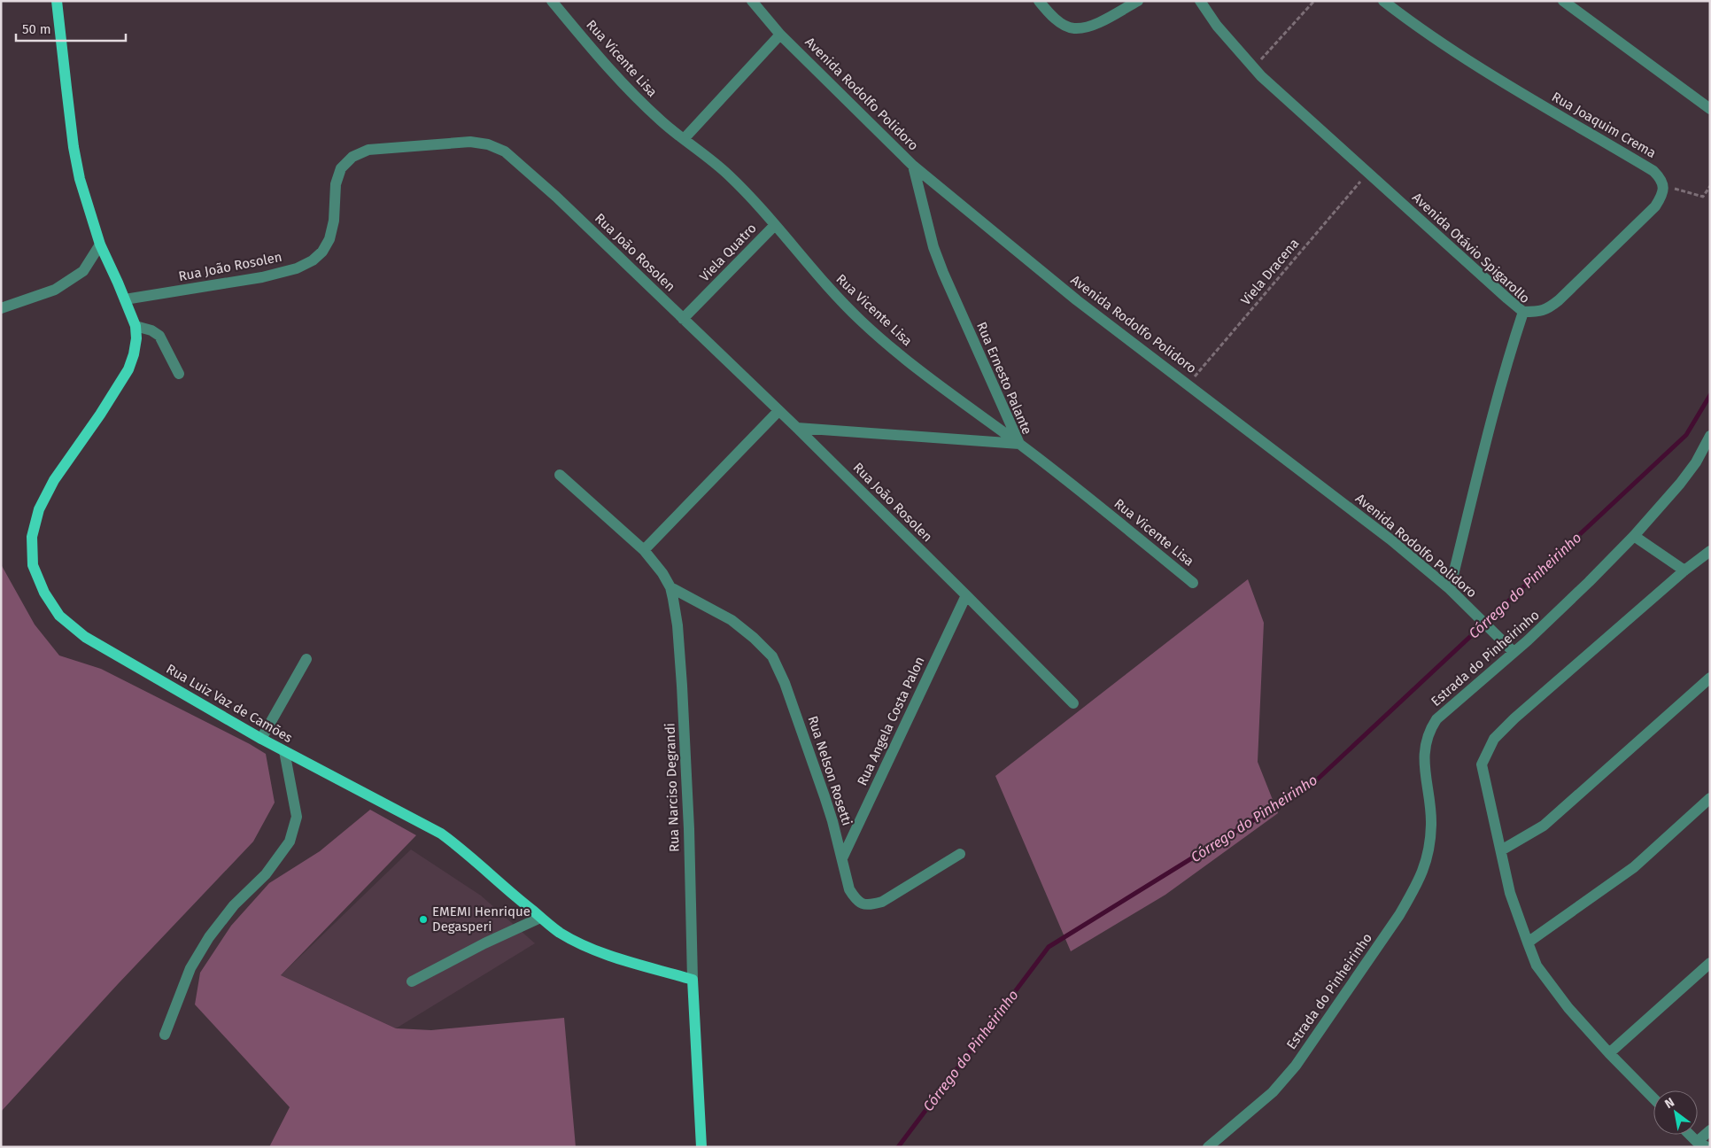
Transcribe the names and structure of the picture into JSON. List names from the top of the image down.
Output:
{
  "streets": {
    "main road": ["Rua Luiz Vaz de Camões", "Rua Narciso Degrandi"],
    "street": [
      "Rua Vicente Lisa",
      "Avenida Rodolfo Polidoro",
      "Rua Joaquim Crema",
      "Avenida Otávio Spigarollo",
      "Rua João Rosolen",
      "Viela Quatro",
      "Rua Ernesto Palante",
      "Estrada do Pinheirinho",
      "Rua Angela Costa Palon",
      "Rua Nelson Rosetti"
    ],
    "path": ["Viela Dracena"]
  },
  "crossings": [
    ["Rua Vicente Lisa", "Viela Quatro"],
    ["Rua Vicente Lisa", "Rua Ernesto Palante"],
    ["Avenida Rodolfo Polidoro", "Avenida Otávio Spigarollo"],
    ["Avenida Rodolfo Polidoro", "Viela Dracena"],
    ["Avenida Rodolfo Polidoro", "Rua Ernesto Palante"],
    ["Avenida Rodolfo Polidoro", "Estrada do Pinheirinho"],
    ["Avenida Otávio Spigarollo", "Viela Dracena"],
    ["Rua João Rosolen", "Viela Quatro"],
    ["Rua João Rosolen", "Rua Ernesto Palante"],
    ["Rua João Rosolen", "Rua Luiz Vaz de Camões"],
    ["Rua João Rosolen", "Rua Angela Costa Palon"],
    ["Rua Luiz Vaz de Camões", "Rua Narciso Degrandi"],
    ["Rua Angela Costa Palon", "Rua Nelson Rosetti"],
    ["Rua Nelson Rosetti", "Rua Narciso Degrandi"]
  ],
  "water": ["Córrego do Pinheirinho"],
  "places": ["EMEMI Henrique Degasperi"],
  "scale_bar": "50 m",
  "north": "top left"
}
